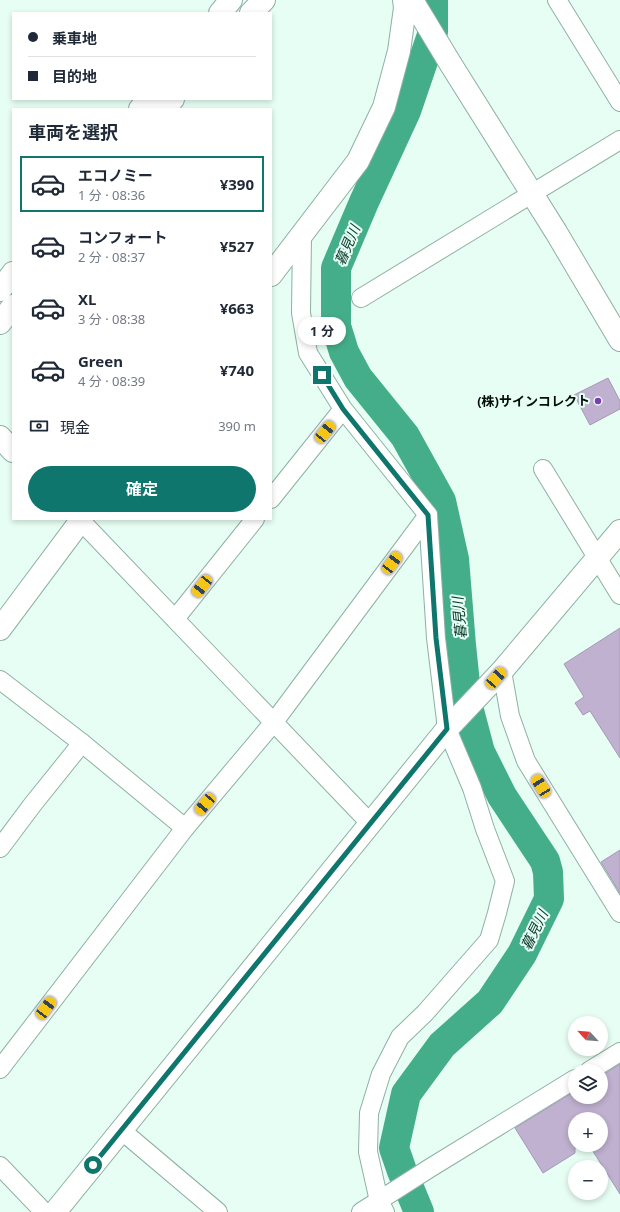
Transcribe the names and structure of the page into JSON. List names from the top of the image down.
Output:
{
  "water": ["暮見川"],
  "places": ["(株)サインコレクト"],
  "north": "top left",
  "page": {
    "banner": ["乗車地", "目的地"],
    "heading": "車両を選択",
    "list": [
      {
        "name": "エコノミー",
        "note": "1 分 · 08:36",
        "value": "¥390"
      },
      {
        "name": "コンフォート",
        "note": "2 分 · 08:37",
        "value": "¥527"
      },
      {
        "name": "XL",
        "note": "3 分 · 08:38",
        "value": "¥663"
      },
      {
        "name": "Green",
        "note": "4 分 · 08:39",
        "value": "¥740"
      }
    ],
    "bubble": "1 分",
    "pay": ["現金", "390 m"],
    "buttons": "確定",
    "map_buttons": ["+", "−"]
  }
}
